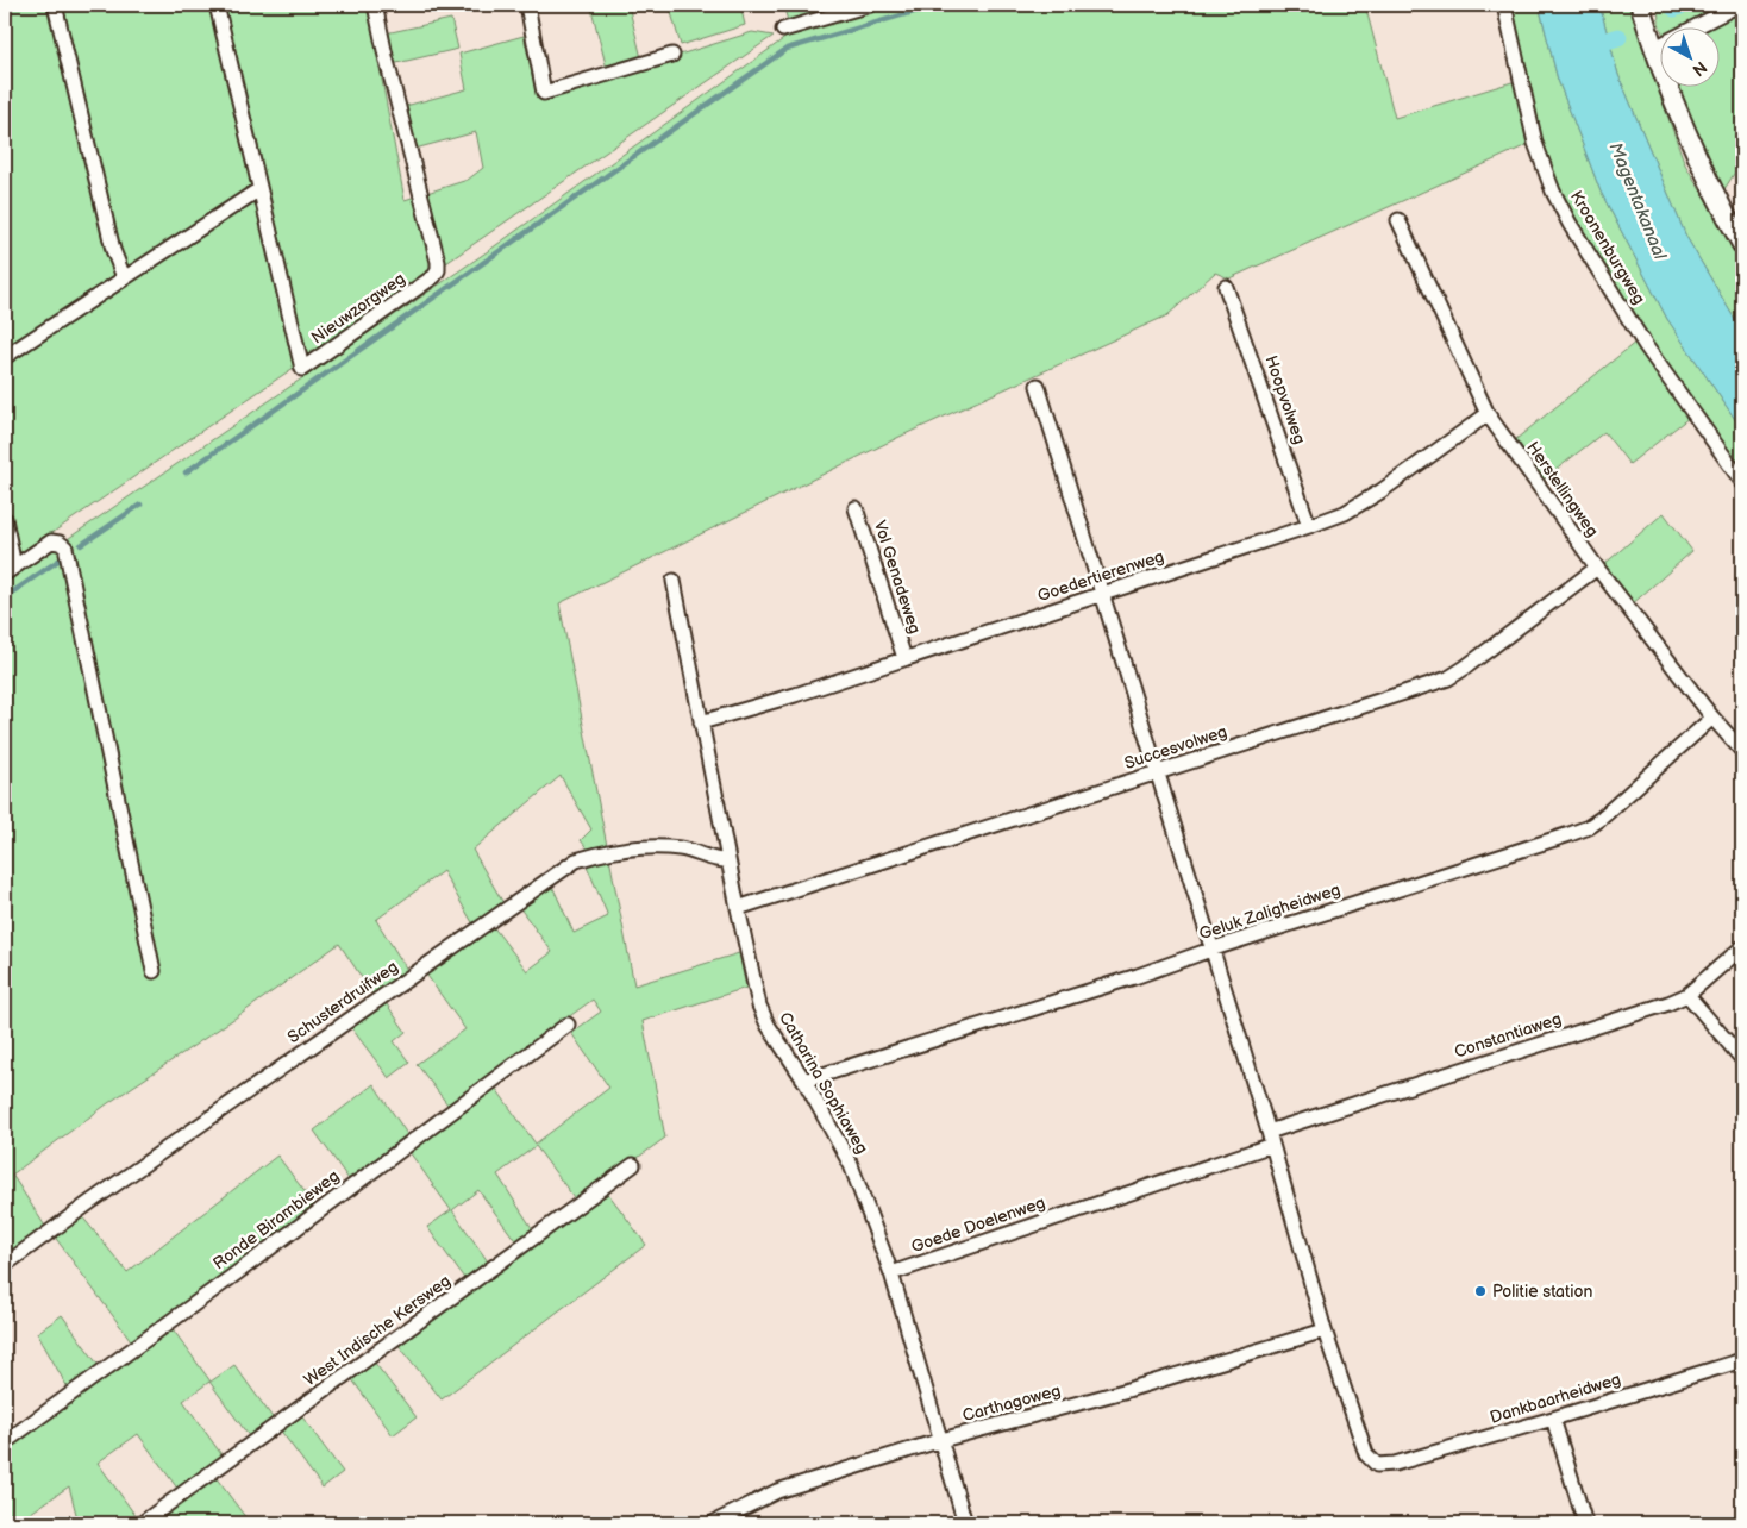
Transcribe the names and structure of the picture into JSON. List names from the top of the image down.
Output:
{
  "streets": {
    "street": [
      "Kroonenburgweg",
      "Nieuwzorgweg",
      "Hoopvolweg",
      "Herstellingweg",
      "Goedertierenweg",
      "Vol Genadeweg",
      "Succesvolweg",
      "Geluk Zaligheidweg",
      "Schusterdruifweg",
      "Constantiaweg",
      "Catharina Sophiaweg",
      "Ronde Birambieweg",
      "Goede Doelenweg",
      "West Indische Kersweg",
      "Dankbaarheidweg",
      "Carthagoweg"
    ]
  },
  "crossings": [
    ["Hoopvolweg", "Goedertierenweg"],
    ["Herstellingweg", "Goedertierenweg"],
    ["Herstellingweg", "Succesvolweg"],
    ["Herstellingweg", "Geluk Zaligheidweg"],
    ["Goedertierenweg", "Vol Genadeweg"],
    ["Goedertierenweg", "Catharina Sophiaweg"],
    ["Succesvolweg", "Catharina Sophiaweg"],
    ["Geluk Zaligheidweg", "Catharina Sophiaweg"],
    ["Schusterdruifweg", "Catharina Sophiaweg"],
    ["Constantiaweg", "Goede Doelenweg"],
    ["Catharina Sophiaweg", "Goede Doelenweg"],
    ["Catharina Sophiaweg", "Carthagoweg"],
    ["Dankbaarheidweg", "Carthagoweg"]
  ],
  "water": ["Magentakanaal"],
  "places": ["Politie station"],
  "north": "bottom right"
}
